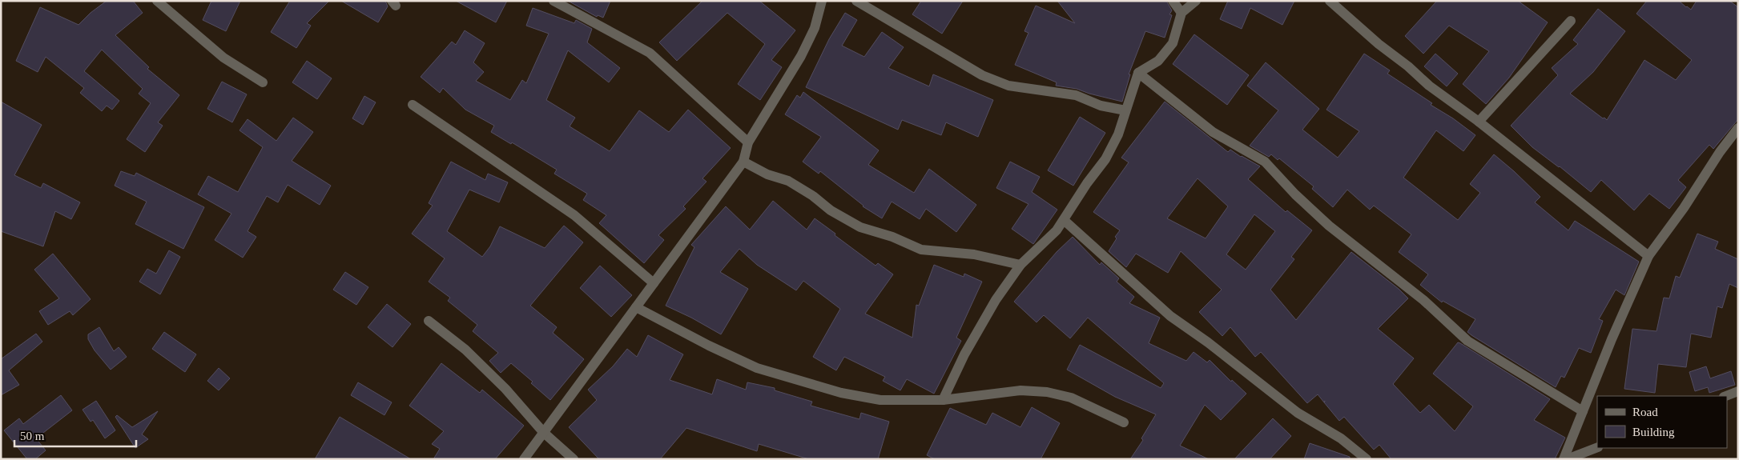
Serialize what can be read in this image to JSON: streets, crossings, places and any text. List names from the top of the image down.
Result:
{
  "legend": ["Road", "Building"],
  "scale_bar": "50 m"
}
